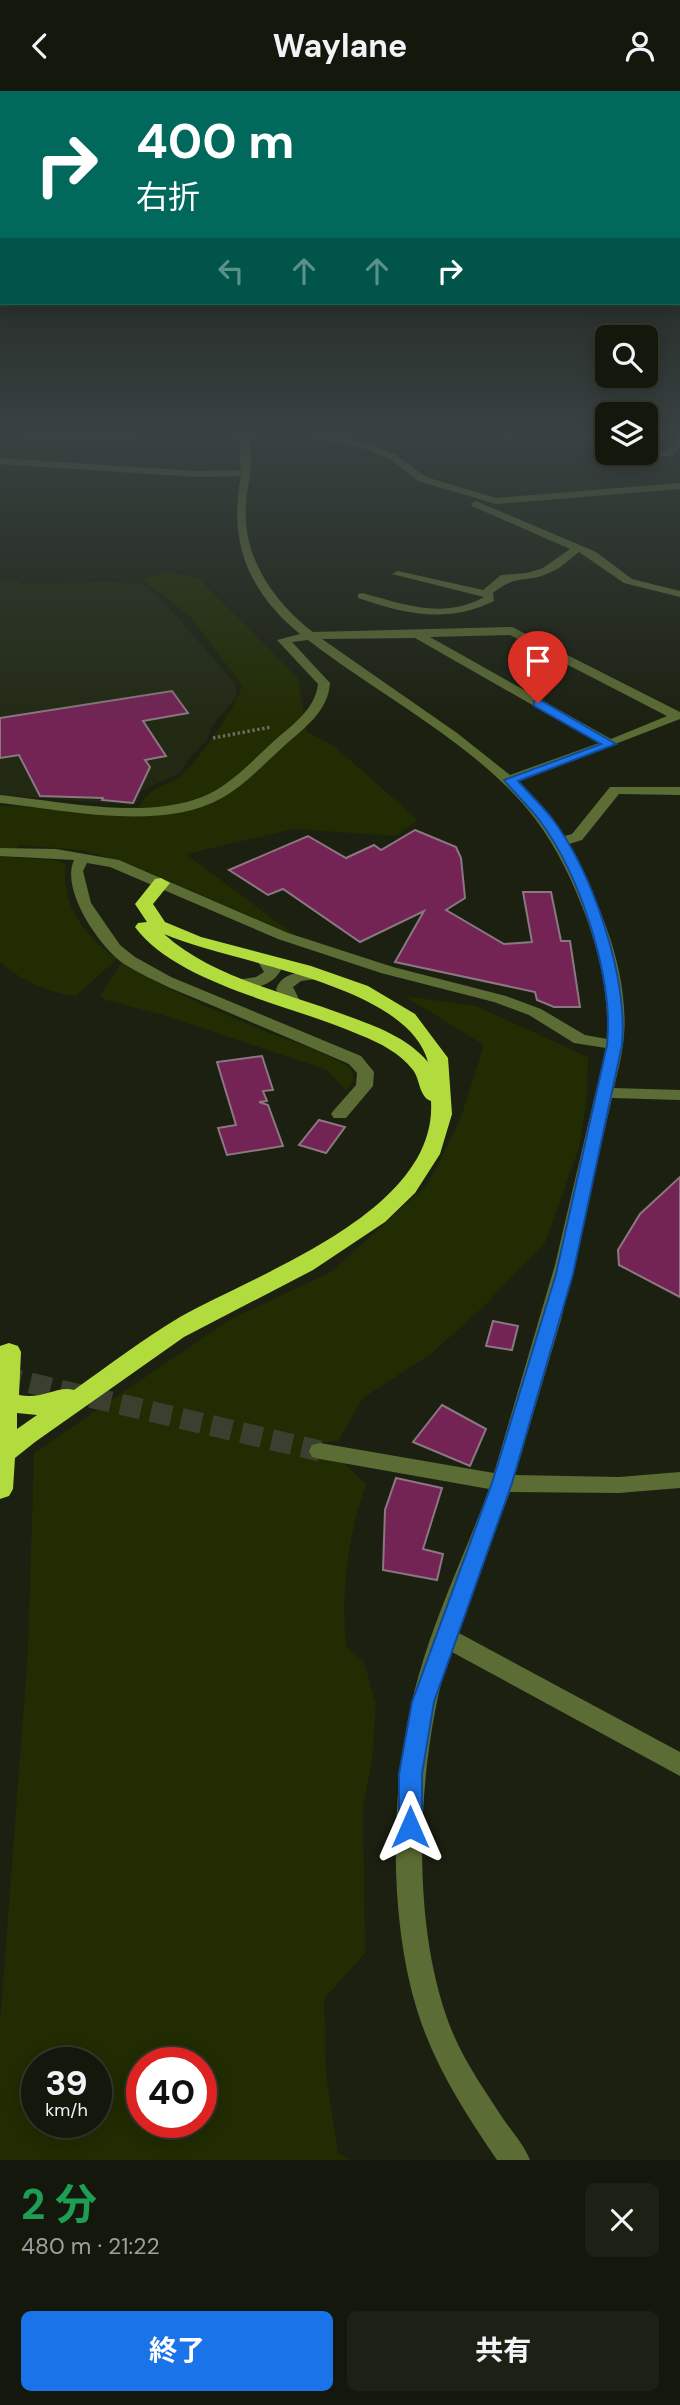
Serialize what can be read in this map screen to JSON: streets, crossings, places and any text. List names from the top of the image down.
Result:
{
  "page": {
    "header": "Waylane",
    "turn": ["400 m", "右折"],
    "speed": "39 km/h",
    "limit": "40",
    "heading": ["2 分", "480 m · 21:22"],
    "buttons": ["終了", "共有"]
  }
}
